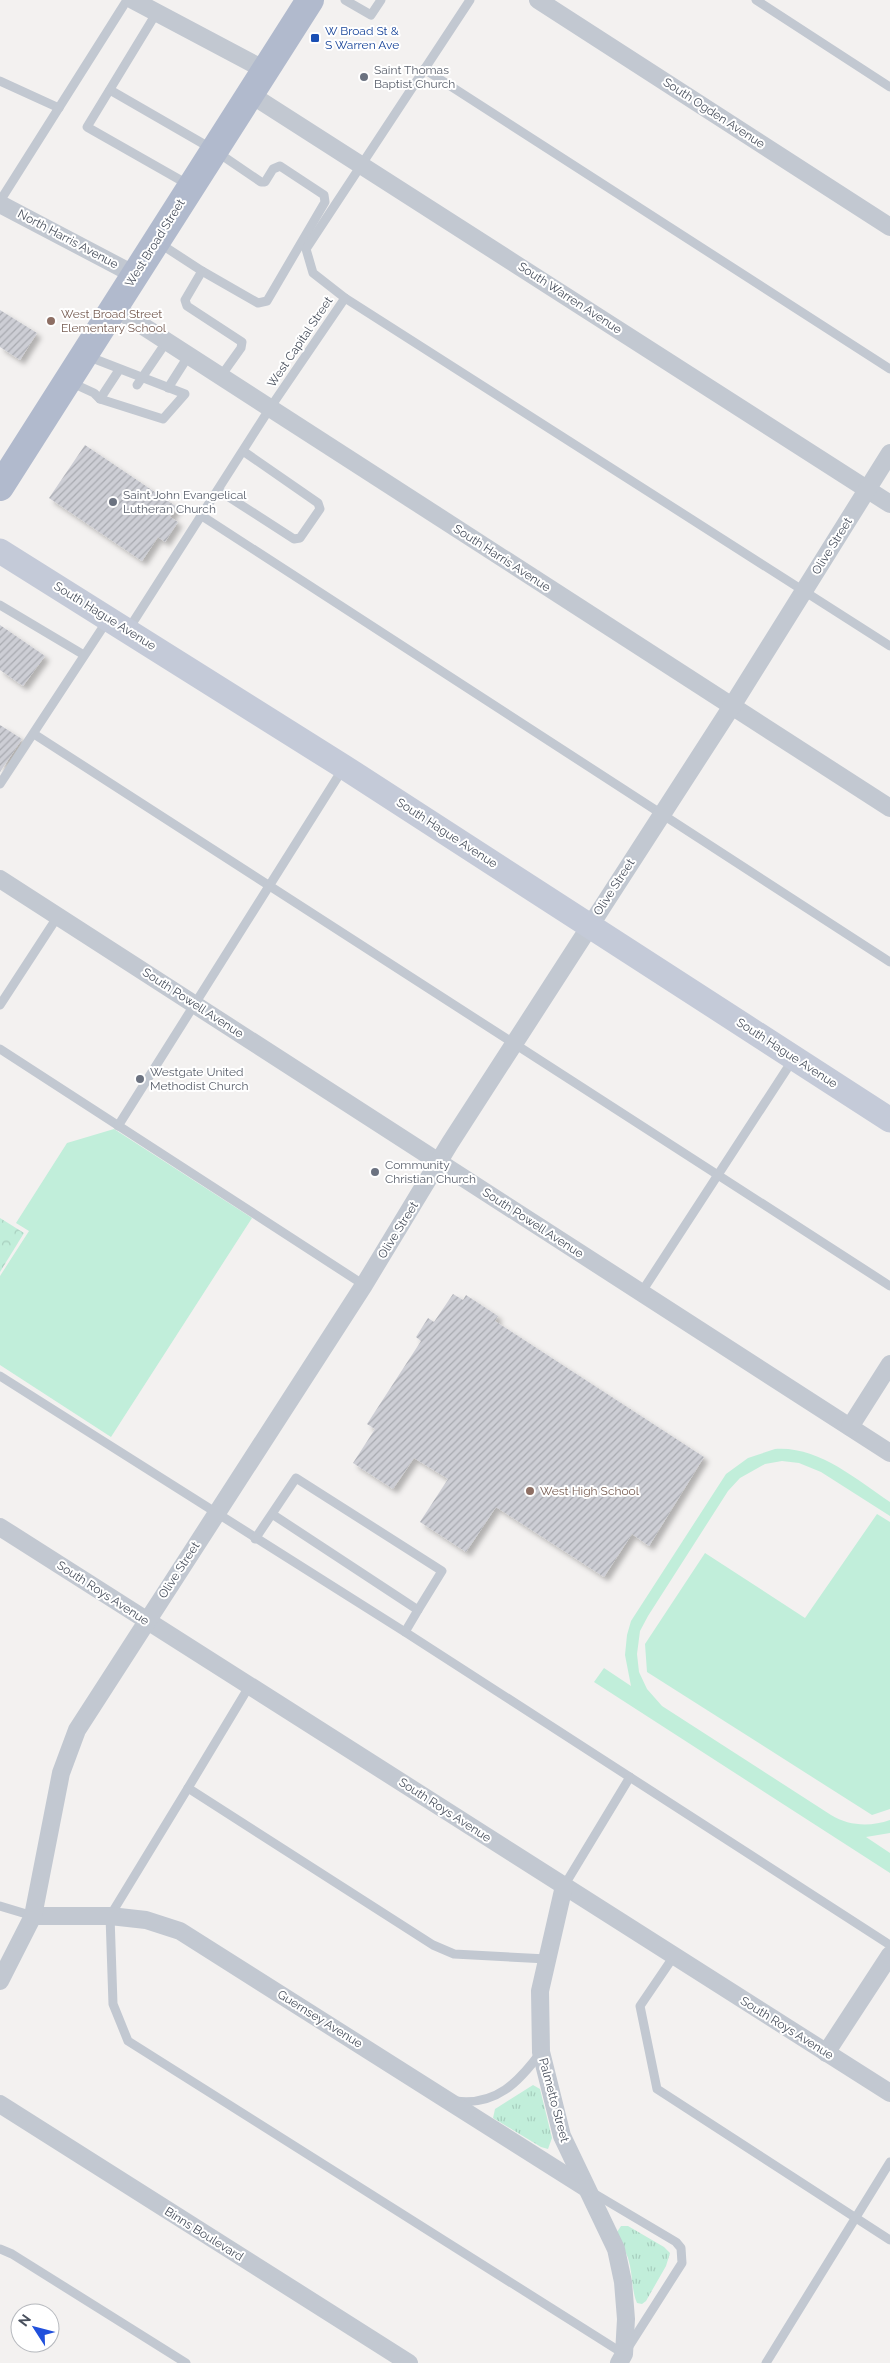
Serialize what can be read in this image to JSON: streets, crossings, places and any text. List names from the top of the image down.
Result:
{
  "streets": {
    "main road": ["West Broad Street", "South Hague Avenue"],
    "street": [
      "South Ogden Avenue",
      "North Harris Avenue",
      "South Warren Avenue",
      "Olive Street",
      "South Harris Avenue",
      "South Powell Avenue",
      "South Roys Avenue",
      "Guernsey Avenue",
      "Palmetto Street",
      "Binns Boulevard"
    ],
    "lane": ["West Capital Street"]
  },
  "crossings": [
    ["North Harris Avenue", "West Broad Street"],
    ["West Broad Street", "South Warren Avenue"],
    ["West Broad Street", "South Harris Avenue"],
    ["South Warren Avenue", "West Capital Street"],
    ["South Warren Avenue", "Olive Street"],
    ["West Capital Street", "South Harris Avenue"],
    ["West Capital Street", "South Hague Avenue"],
    ["Olive Street", "South Harris Avenue"],
    ["Olive Street", "South Hague Avenue"],
    ["Olive Street", "South Powell Avenue"],
    ["Olive Street", "South Roys Avenue"],
    ["Olive Street", "Guernsey Avenue"],
    ["South Roys Avenue", "Palmetto Street"],
    ["Guernsey Avenue", "Palmetto Street"]
  ],
  "places": {
    "transit": ["W Broad St & S Warren Ave"],
    "other": [
      "Saint Thomas Baptist Church",
      "West Broad Street Elementary School",
      "Saint John Evangelical Lutheran Church",
      "Westgate United Methodist Church",
      "Community Christian Church",
      "West High School"
    ]
  },
  "north": "top left"
}
